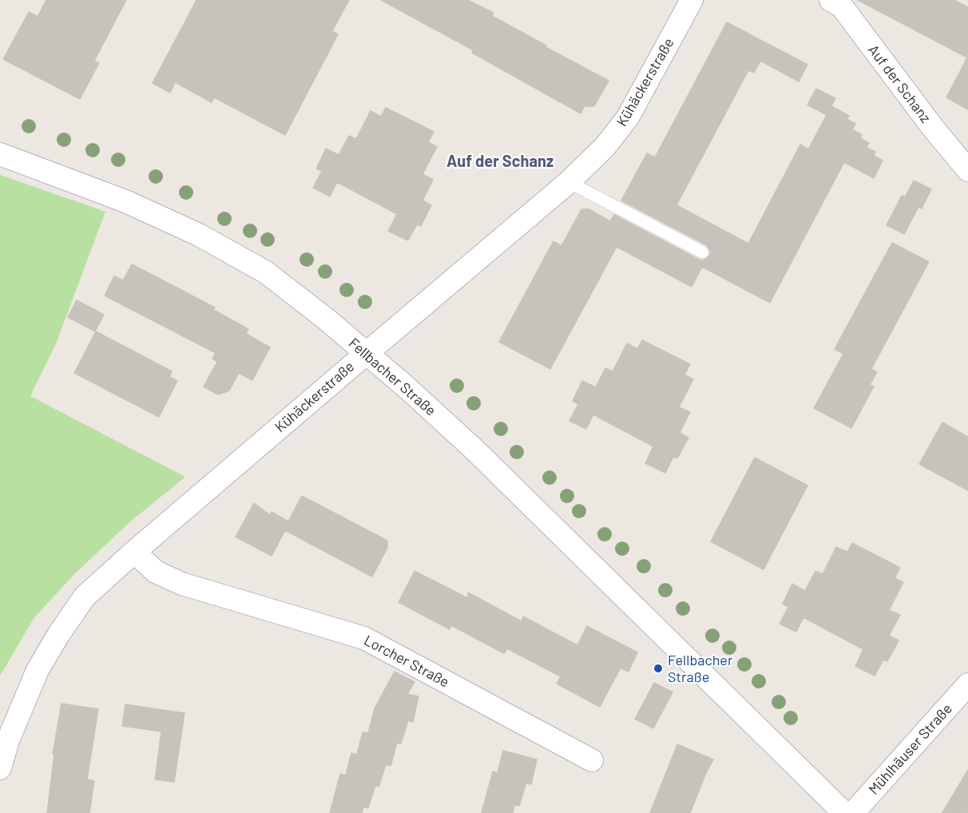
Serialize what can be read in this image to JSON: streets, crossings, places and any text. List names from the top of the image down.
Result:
{
  "streets": {
    "street": [
      "Kühäckerstraße",
      "Auf der Schanz",
      "Fellbacher Straße",
      "Lorcher Straße",
      "Mühlhäuser Straße"
    ]
  },
  "crossings": [
    ["Kühäckerstraße", "Fellbacher Straße"],
    ["Kühäckerstraße", "Lorcher Straße"]
  ],
  "districts": ["Auf der Schanz"],
  "places": ["Fellbacher Straße"]
}
